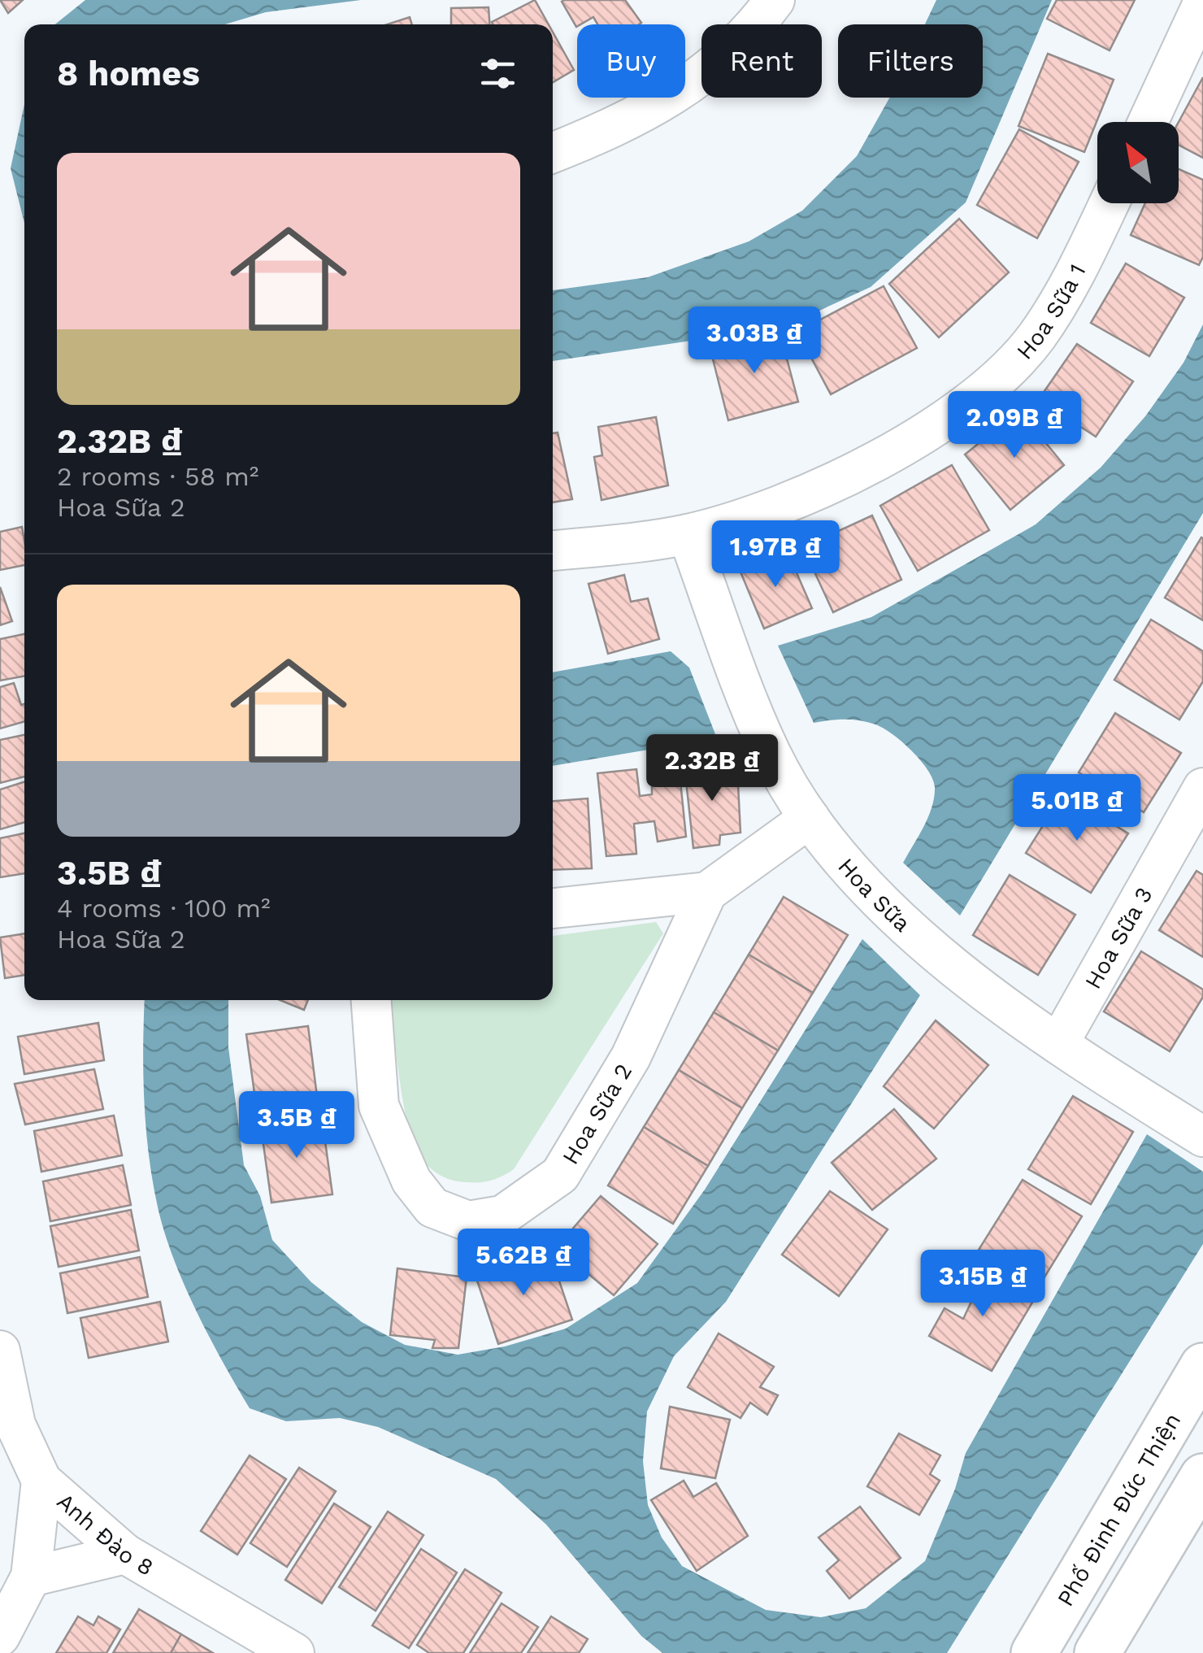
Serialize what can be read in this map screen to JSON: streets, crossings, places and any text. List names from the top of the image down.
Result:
{
  "streets": {
    "street": [
      "Hoa Sữa 1",
      "Hoa Sữa",
      "Hoa Sữa 3",
      "Hoa Sữa 2",
      "Phố Đinh Đức Thiện",
      "Anh Đào 8"
    ]
  },
  "crossings": [
    ["Hoa Sữa 1", "Hoa Sữa"],
    ["Hoa Sữa", "Hoa Sữa 3"],
    ["Hoa Sữa", "Hoa Sữa 2"]
  ],
  "north": "top left",
  "page": {
    "chip": ["Buy", "Rent", "Filters"],
    "heading": "8 homes",
    "list": [
      {
        "name": "2.32B ₫",
        "note": "2 rooms · 58 m² · Hoa Sữa 2"
      },
      {
        "name": "3.5B ₫",
        "note": "4 rooms · 100 m² · Hoa Sữa 2"
      }
    ],
    "price": [
      "3.03B ₫",
      "2.09B ₫",
      "1.97B ₫",
      "2.32B ₫",
      "5.01B ₫",
      "3.5B ₫",
      "5.62B ₫",
      "3.15B ₫"
    ]
  }
}
